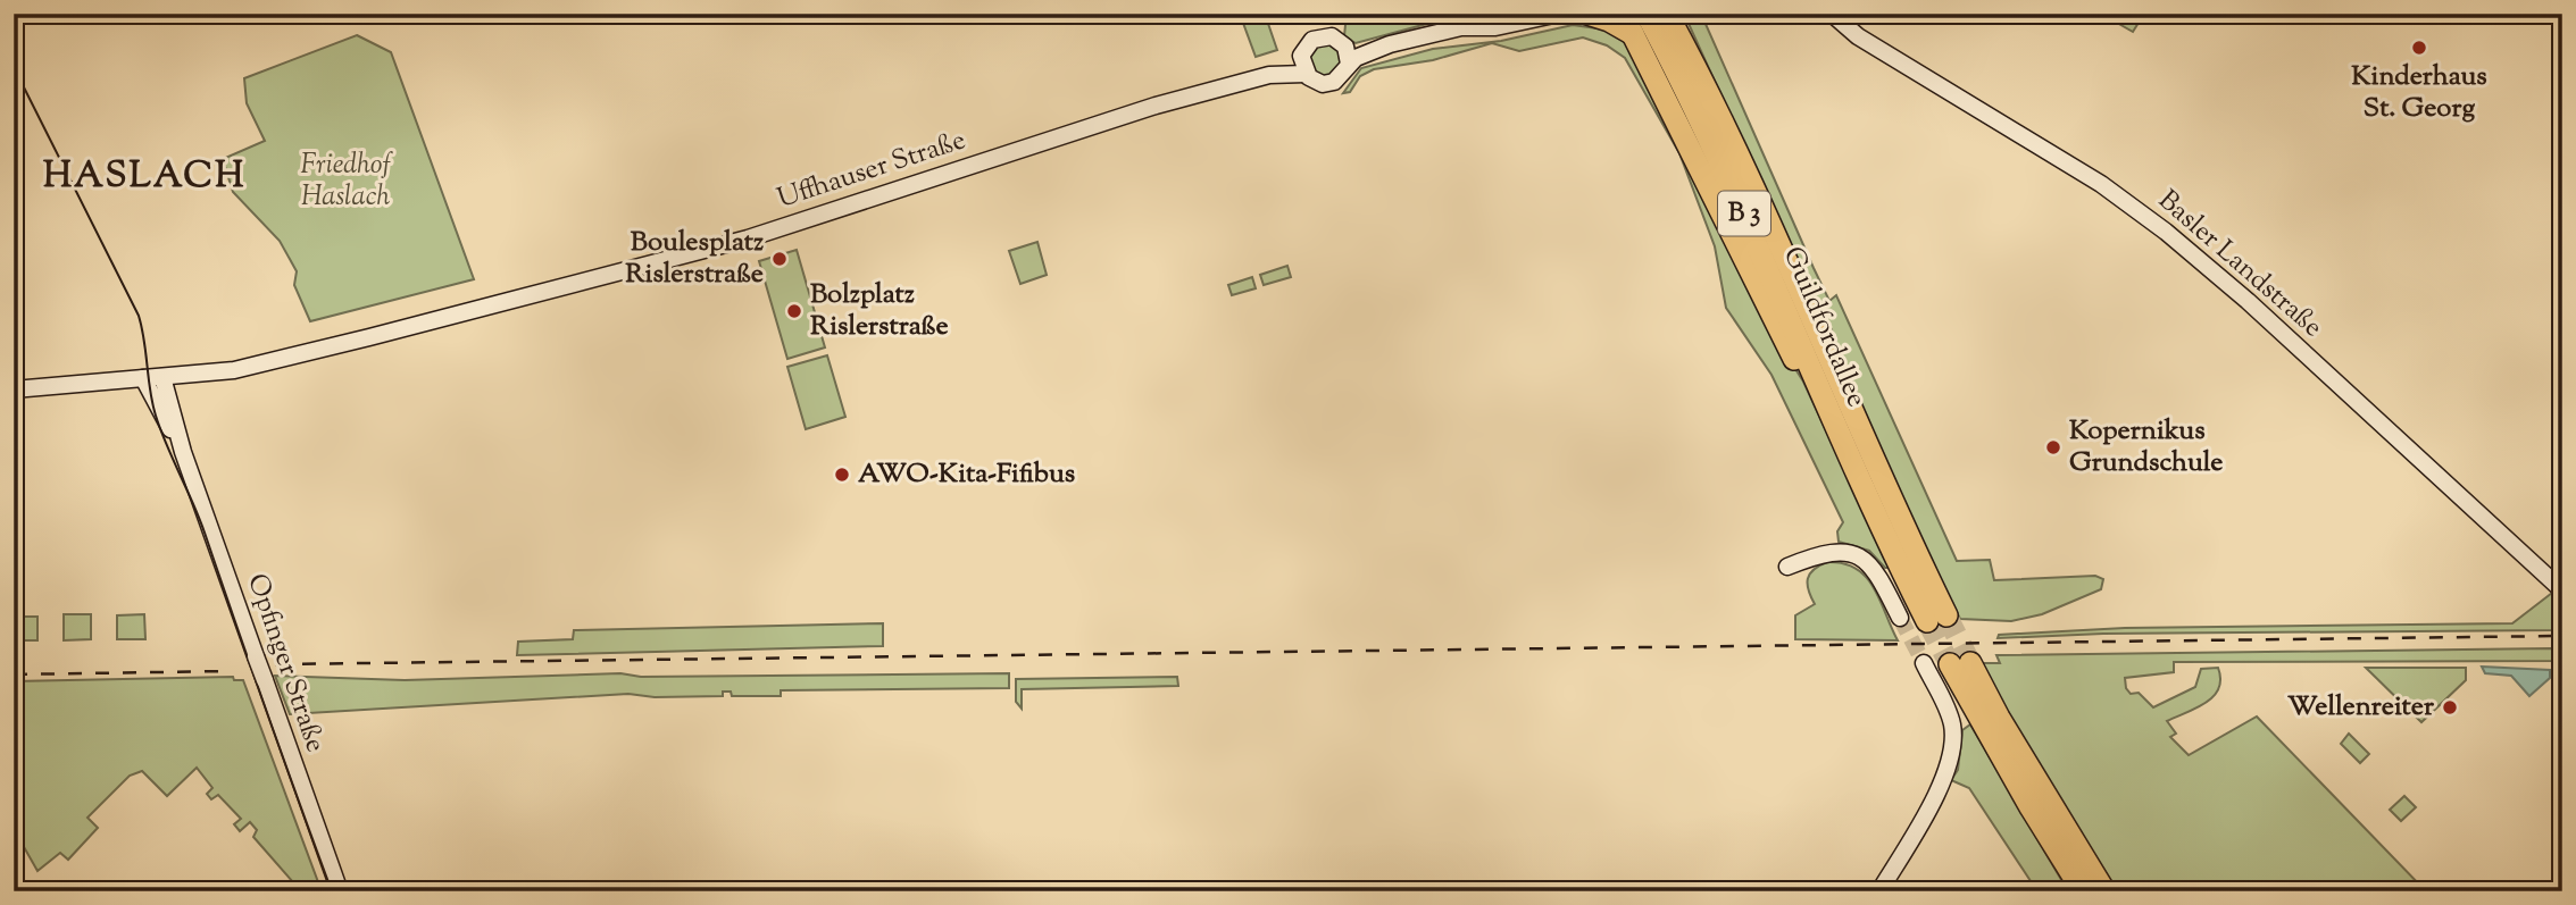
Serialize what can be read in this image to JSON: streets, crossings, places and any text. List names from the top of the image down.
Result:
{
  "streets": {
    "highway": ["B 3", "Guildfordallee"],
    "street": ["Uffhauser Straße", "Basler Landstraße", "Opfinger Straße"]
  },
  "crossings": [
    ["Uffhauser Straße", "Opfinger Straße"]
  ],
  "districts": ["HASLACH"],
  "parks": ["Friedhof Haslach"],
  "places": [
    "Kinderhaus St. Georg",
    "Boulesplatz Rislerstraße",
    "Bolzplatz Rislerstraße",
    "Kopernikus Grundschule",
    "AWO-Kita-Fifibus",
    "Wellenreiter"
  ]
}
